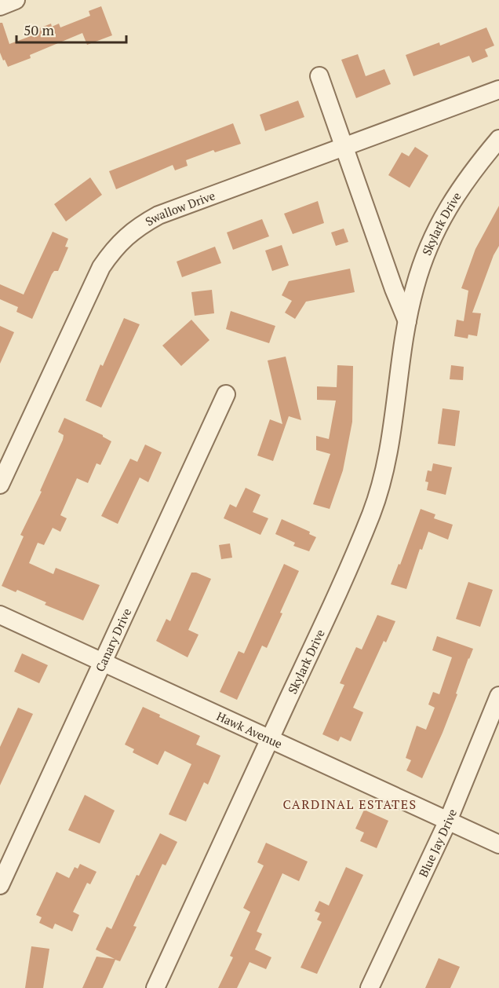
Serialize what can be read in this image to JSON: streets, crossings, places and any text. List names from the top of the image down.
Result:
{
  "streets": {
    "street": [
      "Swallow Drive",
      "Skylark Drive",
      "Canary Drive",
      "Hawk Avenue",
      "Blue Jay Drive"
    ]
  },
  "crossings": [
    ["Skylark Drive", "Hawk Avenue"],
    ["Canary Drive", "Hawk Avenue"],
    ["Hawk Avenue", "Blue Jay Drive"]
  ],
  "districts": ["CARDINAL ESTATES"],
  "scale_bar": "50 m"
}
